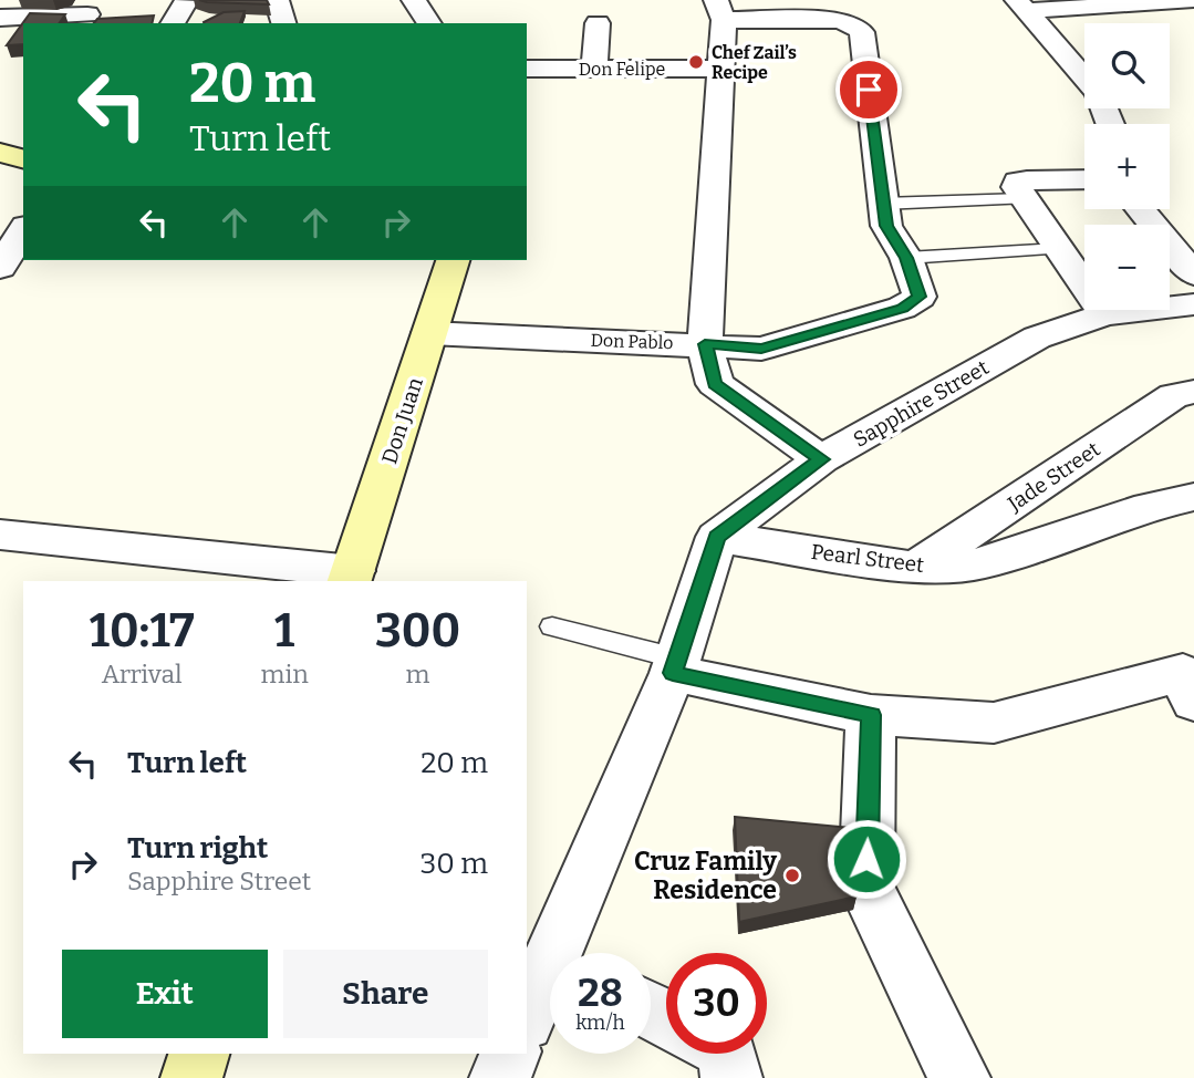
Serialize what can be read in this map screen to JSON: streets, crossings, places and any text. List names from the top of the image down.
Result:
{
  "streets": {
    "street": [
      "Don Felipe",
      "Don Pablo",
      "Sapphire Street",
      "Don Juan",
      "Jade Street",
      "Pearl Street"
    ]
  },
  "crossings": [
    ["Don Pablo", "Don Juan"],
    ["Sapphire Street", "Pearl Street"],
    ["Jade Street", "Pearl Street"]
  ],
  "places": ["Chef Zail’s Recipe", "Cruz Family Residence"],
  "page": {
    "map_buttons": ["+", "−"],
    "turn": ["20 m", "Turn left"],
    "eta": [
      "10:17",
      "Arrival",
      "1",
      "min",
      "300",
      "m"
    ],
    "list": [
      {
        "name": "Turn left",
        "value": "20 m"
      },
      {
        "name": "Turn right",
        "note": "Sapphire Street",
        "value": "30 m"
      }
    ],
    "buttons": ["Exit", "Share"],
    "speed": "28 km/h",
    "limit": "30"
  }
}
